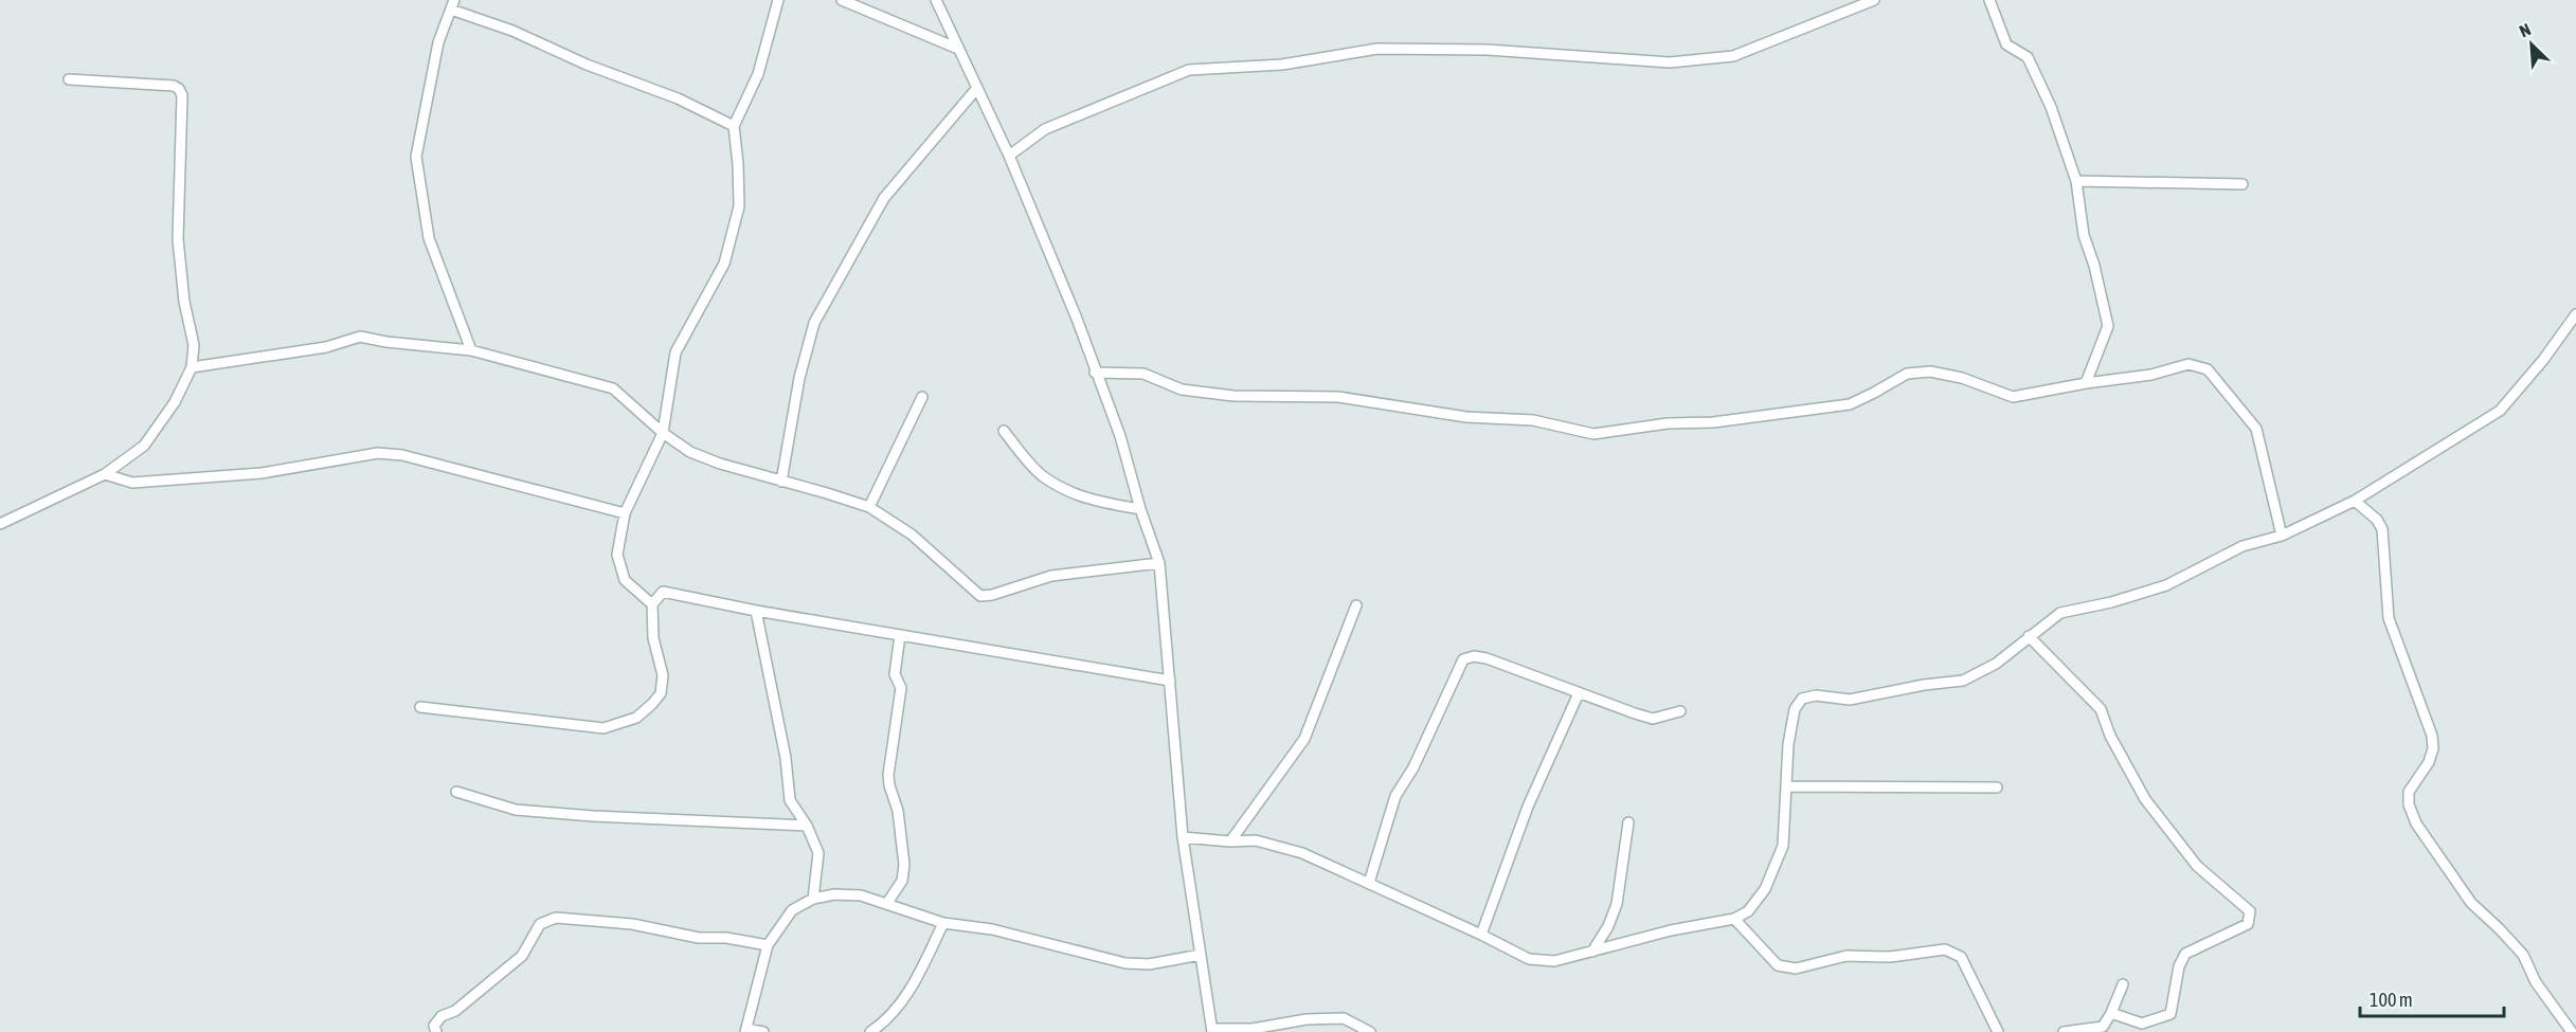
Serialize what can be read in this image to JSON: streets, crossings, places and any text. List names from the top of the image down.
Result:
{
  "scale_bar": "100 m",
  "north": "top left"
}
